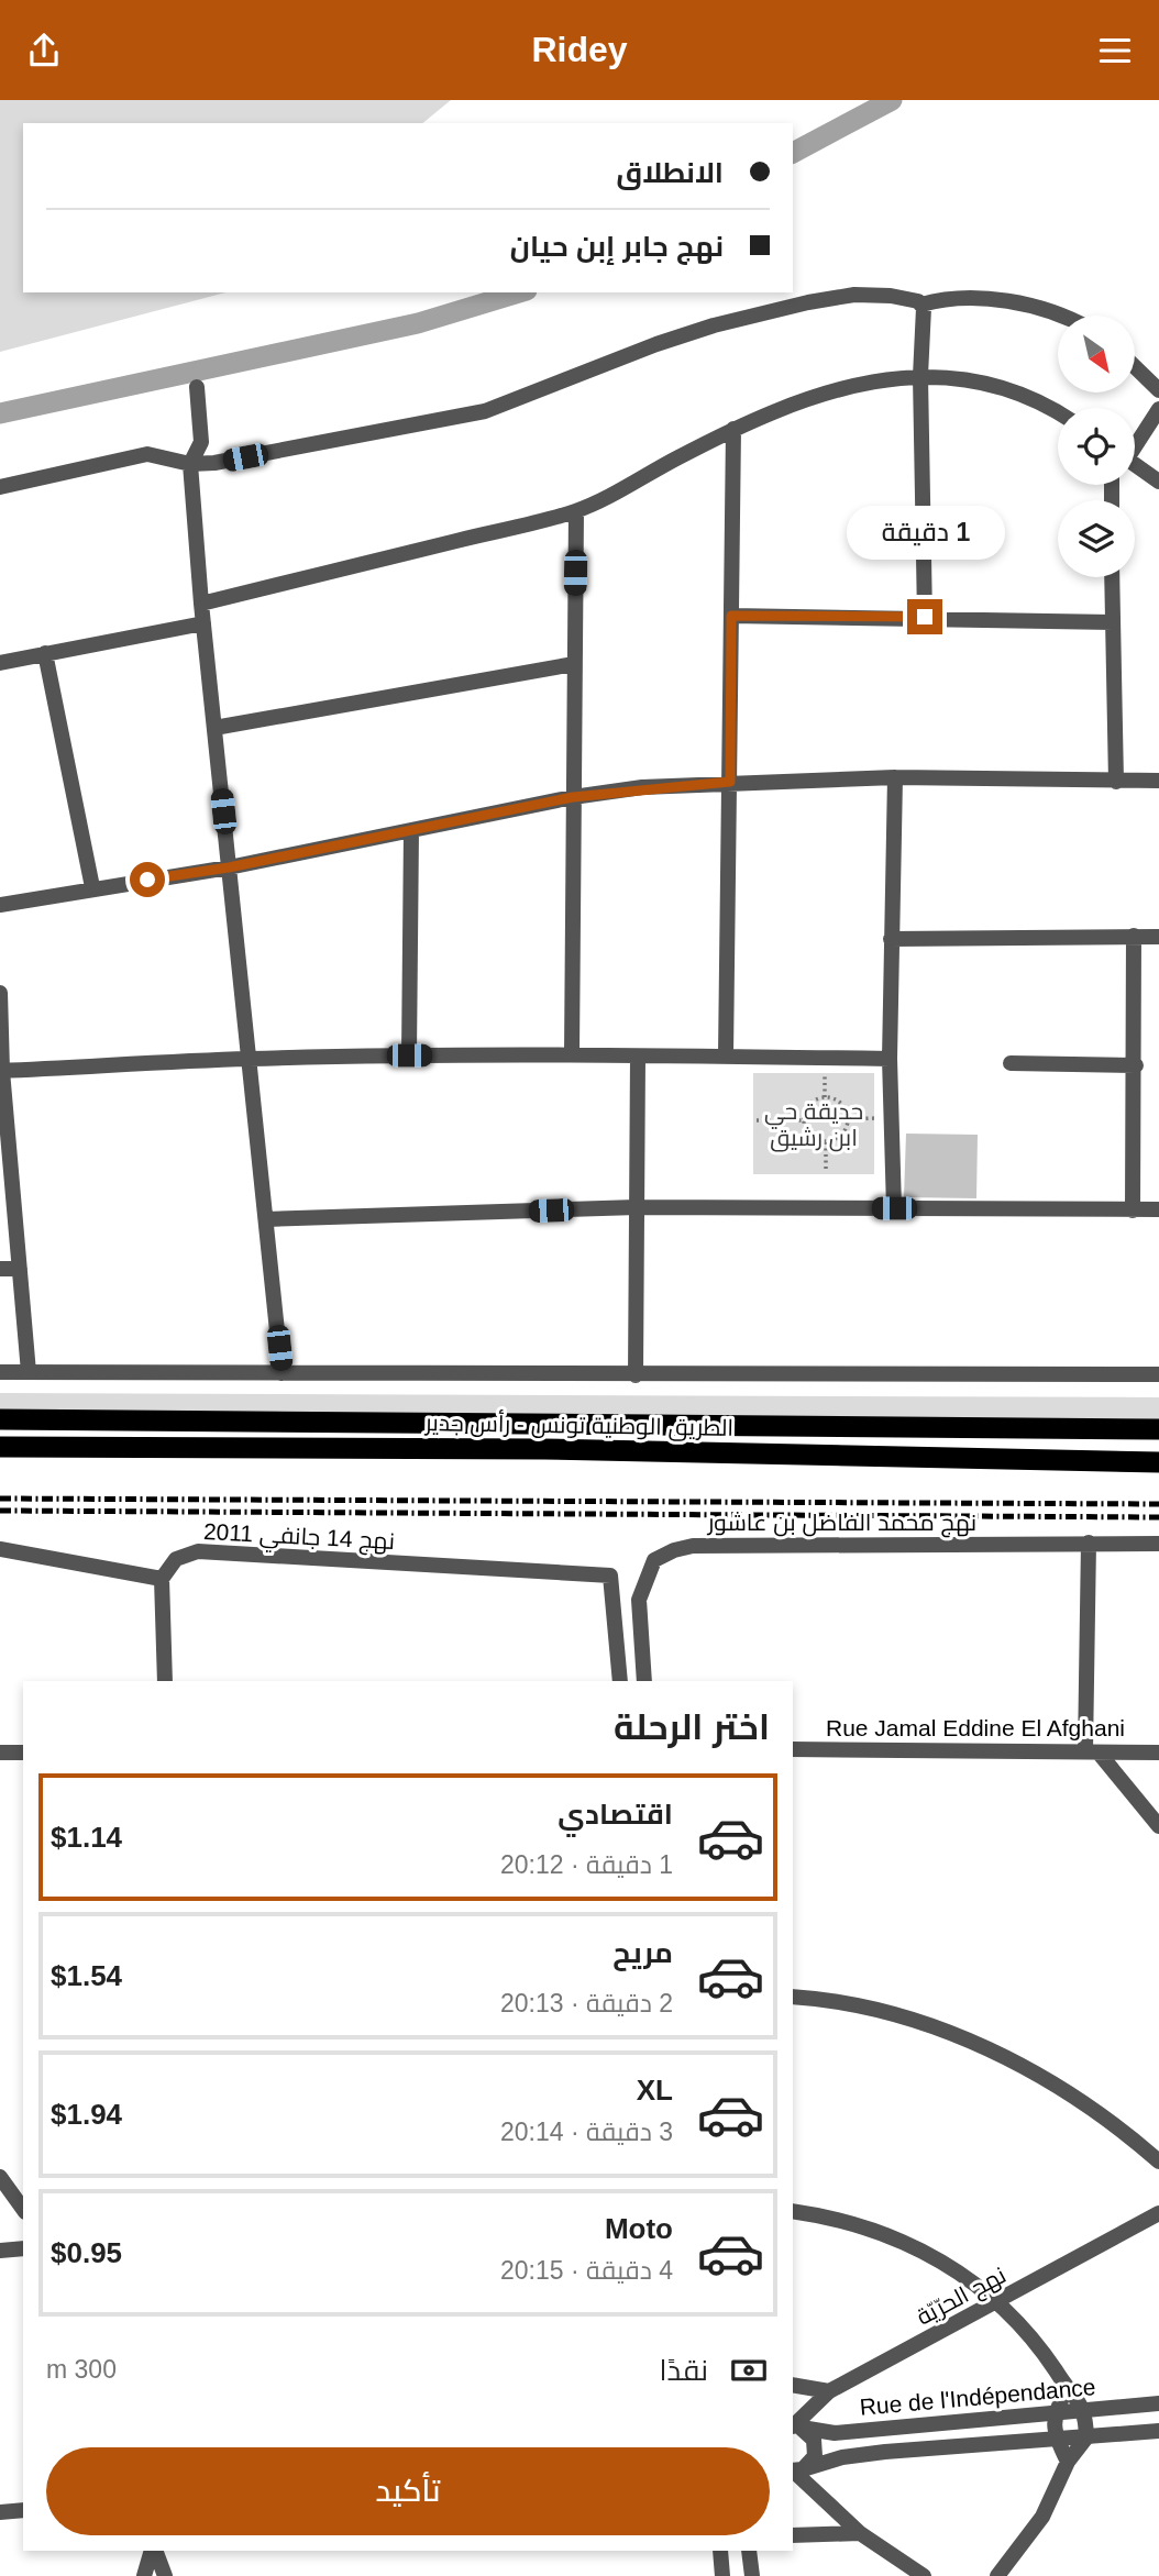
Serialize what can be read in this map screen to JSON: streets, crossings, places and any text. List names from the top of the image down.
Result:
{
  "streets": {
    "highway": ["الطريق الوطنية تونس - رأس جدير"],
    "street": [
      "نهج محمد الفاضل بن عاشور",
      "نهج 14 جانفي 2011",
      "Rue Jamal Eddine El Afghani",
      "نهج الحرّيّة",
      "Rue de l'Indépendance"
    ]
  },
  "crossings": [
    ["نهج الحرّيّة", "Rue de l'Indépendance"]
  ],
  "parks": ["حديقة حي ابن رشيق"],
  "north": "bottom right",
  "page": {
    "header": "Ridey",
    "banner": ["الانطلاق", "نهج جابر إبن حيان"],
    "bubble": "1 دقيقة",
    "heading": "اختر الرحلة",
    "list": [
      {
        "name": "اقتصادي",
        "note": "1 دقيقة · 20:12",
        "value": "$1.14"
      },
      {
        "name": "مريح",
        "note": "2 دقيقة · 20:13",
        "value": "$1.54"
      },
      {
        "name": "XL",
        "note": "3 دقيقة · 20:14",
        "value": "$1.94"
      },
      {
        "name": "Moto",
        "note": "4 دقيقة · 20:15",
        "value": "$0.95"
      }
    ],
    "pay": ["نقدًا", "300 m"],
    "buttons": "تأكيد"
  }
}
